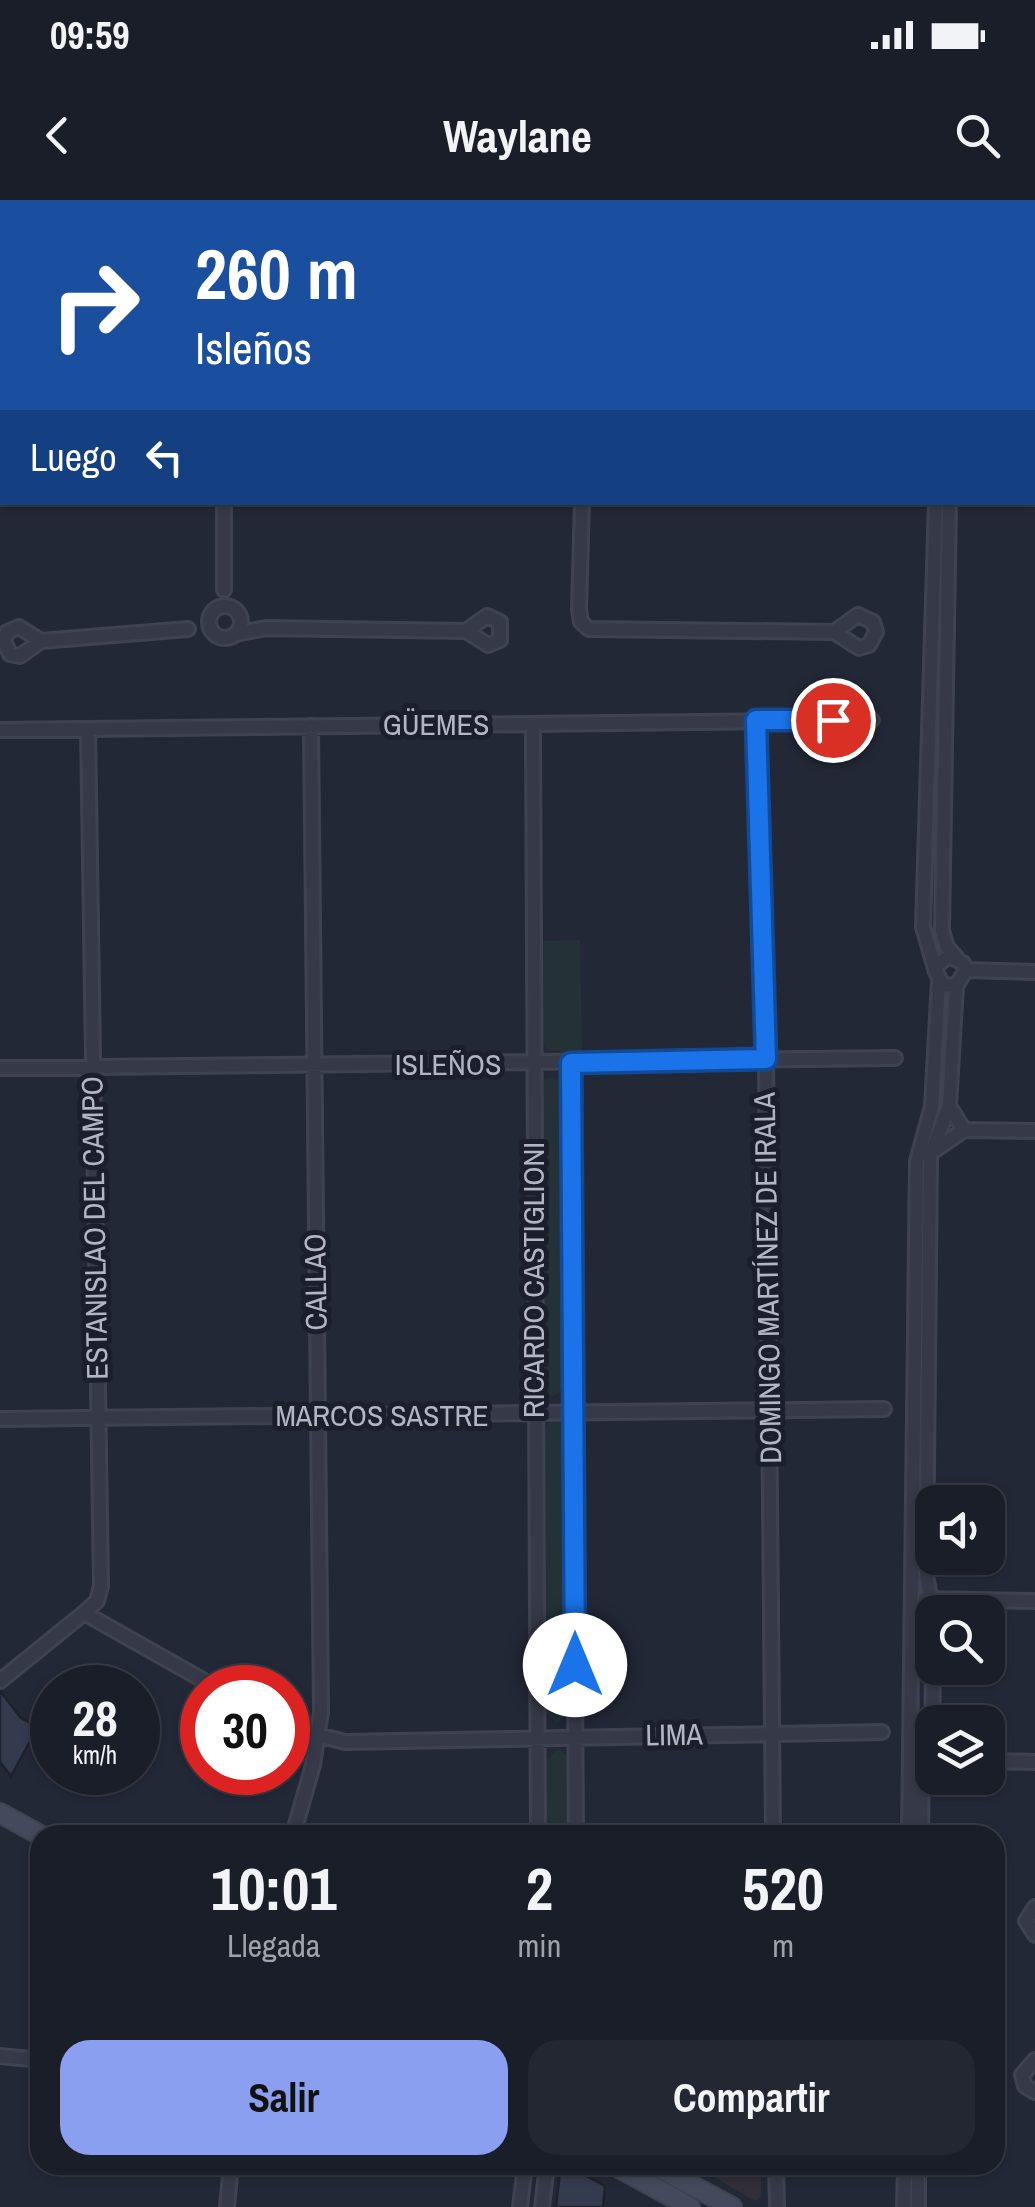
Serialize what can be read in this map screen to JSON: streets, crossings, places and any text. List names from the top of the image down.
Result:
{
  "streets": {
    "street": [
      "GÜEMES",
      "ISLEÑOS",
      "ESTANISLAO DEL CAMPO",
      "DOMINGO MARTÍNEZ DE IRALA",
      "RICARDO CASTIGLIONI",
      "CALLAO",
      "MARCOS SASTRE",
      "LIMA"
    ]
  },
  "crossings": [
    ["GÜEMES", "ESTANISLAO DEL CAMPO"],
    ["GÜEMES", "DOMINGO MARTÍNEZ DE IRALA"],
    ["GÜEMES", "RICARDO CASTIGLIONI"],
    ["GÜEMES", "CALLAO"],
    ["ISLEÑOS", "ESTANISLAO DEL CAMPO"],
    ["ISLEÑOS", "DOMINGO MARTÍNEZ DE IRALA"],
    ["ISLEÑOS", "RICARDO CASTIGLIONI"],
    ["ISLEÑOS", "CALLAO"],
    ["ESTANISLAO DEL CAMPO", "MARCOS SASTRE"],
    ["DOMINGO MARTÍNEZ DE IRALA", "MARCOS SASTRE"],
    ["DOMINGO MARTÍNEZ DE IRALA", "LIMA"],
    ["RICARDO CASTIGLIONI", "MARCOS SASTRE"],
    ["RICARDO CASTIGLIONI", "LIMA"],
    ["CALLAO", "MARCOS SASTRE"],
    ["CALLAO", "LIMA"]
  ],
  "page": {
    "status": "09:59",
    "header": "Waylane",
    "turn": ["260 m", "Isleños"],
    "then": "Luego",
    "speed": "28 km/h",
    "limit": "30",
    "eta": [
      "10:01",
      "Llegada",
      "2",
      "min",
      "520",
      "m"
    ],
    "buttons": ["Salir", "Compartir"]
  }
}
